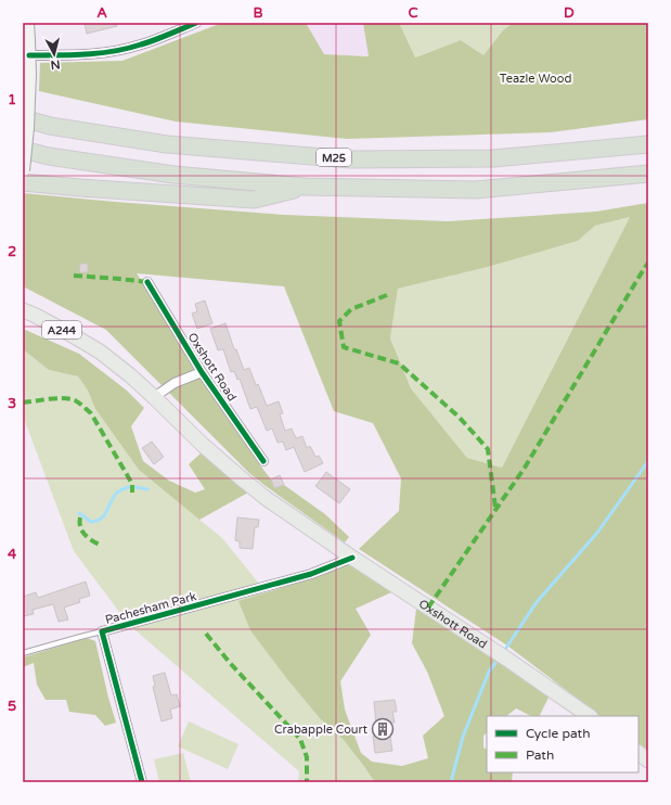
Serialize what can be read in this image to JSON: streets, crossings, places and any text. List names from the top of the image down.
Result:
{
  "streets": {
    "highway": ["M25"],
    "main road": ["A244", "Oxshott Road"],
    "street": ["Pachesham Park"]
  },
  "crossings": [
    ["Oxshott Road", "Pachesham Park"]
  ],
  "parks": ["Teazle Wood"],
  "places": {
    "building": ["Crabapple Court"]
  },
  "legend": ["Cycle path", "Path"],
  "north": "bottom",
  "grid": {
    "columns": [
      "A",
      "B",
      "C",
      "D"
    ],
    "rows": [
      "1",
      "2",
      "3",
      "4",
      "5"
    ]
  }
}
